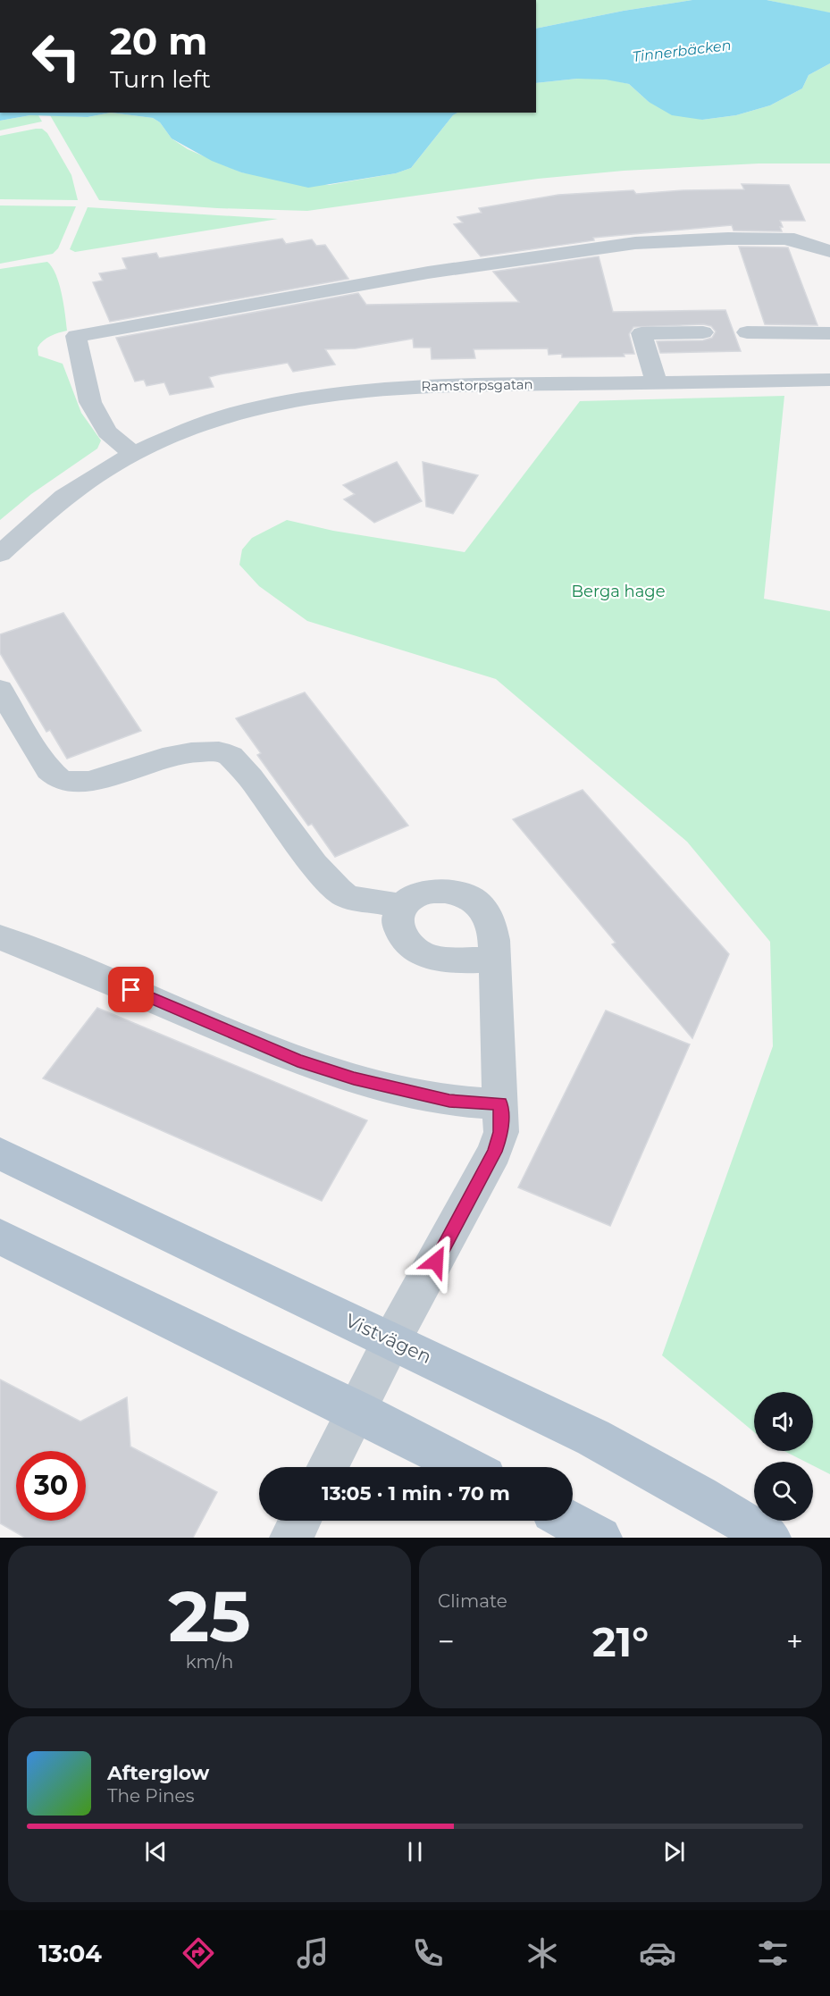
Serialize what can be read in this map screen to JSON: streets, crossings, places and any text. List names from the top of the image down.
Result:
{
  "streets": {
    "main road": ["Vistvägen"],
    "street": ["Ramstorpsgatan"]
  },
  "water": ["Tinnerbäcken"],
  "parks": ["Berga hage"],
  "page": {
    "turn": ["20 m", "Turn left"],
    "limit": "30",
    "trip": "13:05 · 1 min · 70 m",
    "tile": [
      ["25", "km/h"],
      "Climate"
    ],
    "heat": ["−", "21°", "+"],
    "song": ["Afterglow", "The Pines"],
    "tabs": "13:04"
  }
}
